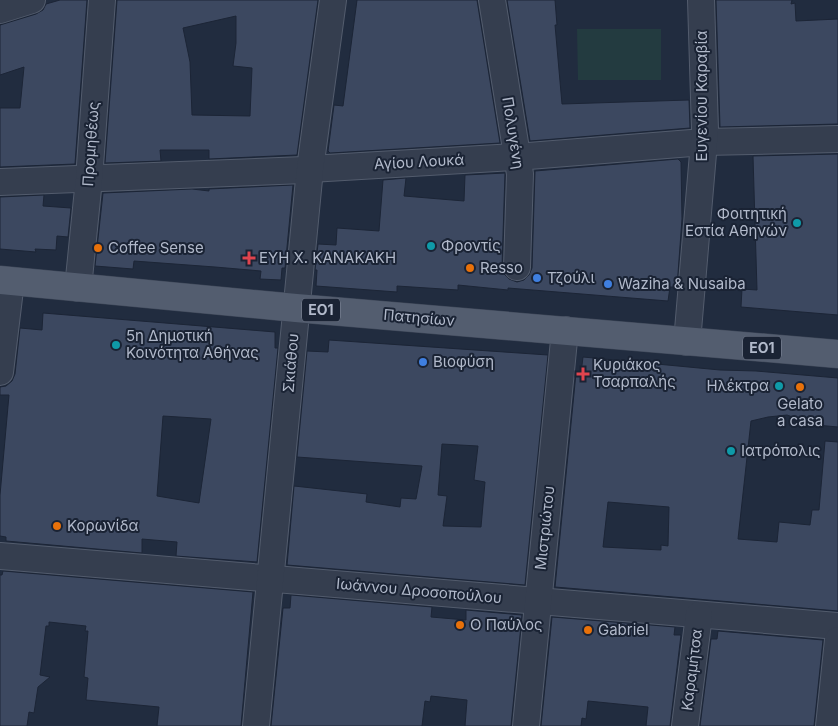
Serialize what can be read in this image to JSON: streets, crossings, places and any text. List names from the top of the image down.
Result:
{
  "streets": {
    "main road": ["ΕΟ1", "Πατησίων"],
    "street": [
      "Ευγενίου Καραβία",
      "Πολυγένη",
      "Προμηθέως",
      "Αγίου Λουκά",
      "Σκιάθου",
      "Μιστριώτου",
      "Ιωάννου Δροσοπούλου",
      "Καραμήτσα"
    ]
  },
  "crossings": [
    ["Ευγενίου Καραβία", "Αγίου Λουκά"],
    ["Ευγενίου Καραβία", "Πατησίων"],
    ["Πολυγένη", "Αγίου Λουκά"],
    ["Προμηθέως", "Αγίου Λουκά"],
    ["Προμηθέως", "Πατησίων"],
    ["Αγίου Λουκά", "Σκιάθου"],
    ["Πατησίων", "Σκιάθου"],
    ["Πατησίων", "Μιστριώτου"],
    ["Σκιάθου", "Ιωάννου Δροσοπούλου"],
    ["Μιστριώτου", "Ιωάννου Δροσοπούλου"],
    ["Ιωάννου Δροσοπούλου", "Καραμήτσα"]
  ],
  "places": {
    "other": [
      "Φοιτητική Εστία Αθηνών",
      "Φροντίς",
      "Coffee Sense",
      "Resso",
      "Τζούλι",
      "Waziha & Nusaiba",
      "5η Δημοτική Κοινότητα Αθήνας",
      "Βιοφύση",
      "Ηλέκτρα",
      "Gelato a casa",
      "Ιατρόπολις",
      "Κορωνίδα",
      "Ο Παύλος",
      "Gabriel"
    ],
    "health": ["ΕΥΗ Χ. ΚΑΝΑΚΑΚΗ", "Κυριάκος Τσαρπαλής"]
  }
}
